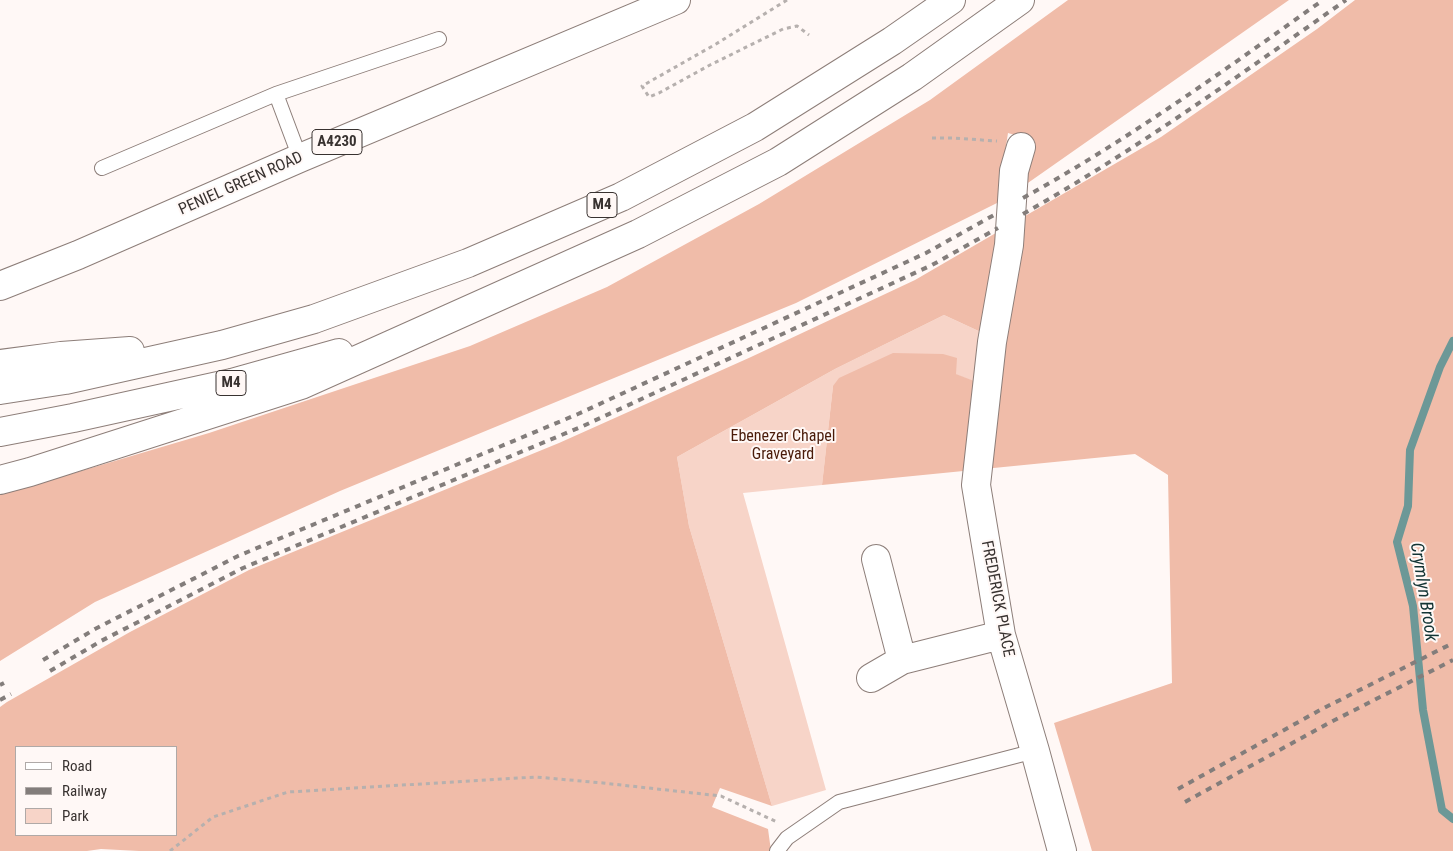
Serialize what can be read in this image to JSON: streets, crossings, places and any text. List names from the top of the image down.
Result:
{
  "streets": {
    "main road": [
      "A4230",
      "PENIEL GREEN ROAD",
      "M4",
      "FREDERICK PLACE"
    ]
  },
  "water": ["Crymlyn Brook"],
  "parks": ["Ebenezer Chapel Graveyard"],
  "legend": ["Road", "Railway", "Park"]
}
